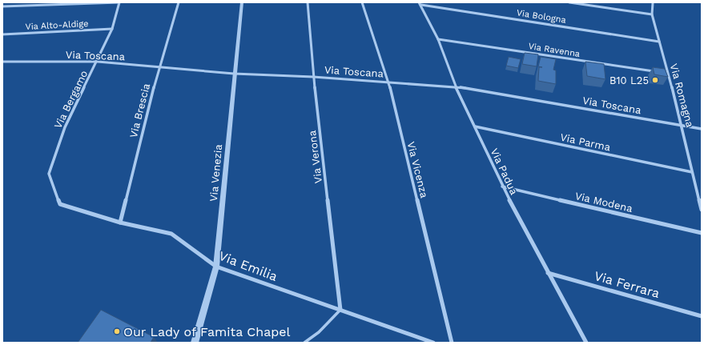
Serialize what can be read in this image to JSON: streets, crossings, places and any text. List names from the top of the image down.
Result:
{
  "streets": {
    "street": [
      "Via Bologna",
      "Via Alto-Aldige",
      "Via Ravenna",
      "Via Toscana",
      "Via Romagna",
      "Via Bergamo",
      "Via Brescia",
      "Via Parma",
      "Via Verona",
      "Via Vicenza",
      "Via Padua",
      "Via Venezia",
      "Via Modena",
      "Via Emilia",
      "Via Ferrara"
    ]
  },
  "crossings": [
    ["Via Bologna", "Via Romagna"],
    ["Via Bologna", "Via Padua"],
    ["Via Alto-Aldige", "Via Bergamo"],
    ["Via Ravenna", "Via Padua"],
    ["Via Toscana", "Via Romagna"],
    ["Via Toscana", "Via Bergamo"],
    ["Via Toscana", "Via Brescia"],
    ["Via Toscana", "Via Verona"],
    ["Via Toscana", "Via Vicenza"],
    ["Via Toscana", "Via Padua"],
    ["Via Toscana", "Via Venezia"],
    ["Via Romagna", "Via Parma"],
    ["Via Bergamo", "Via Emilia"],
    ["Via Brescia", "Via Emilia"],
    ["Via Parma", "Via Padua"],
    ["Via Verona", "Via Emilia"],
    ["Via Padua", "Via Modena"],
    ["Via Padua", "Via Ferrara"],
    ["Via Venezia", "Via Emilia"]
  ],
  "places": ["B10 L25", "Our Lady of Famita Chapel"]
}
